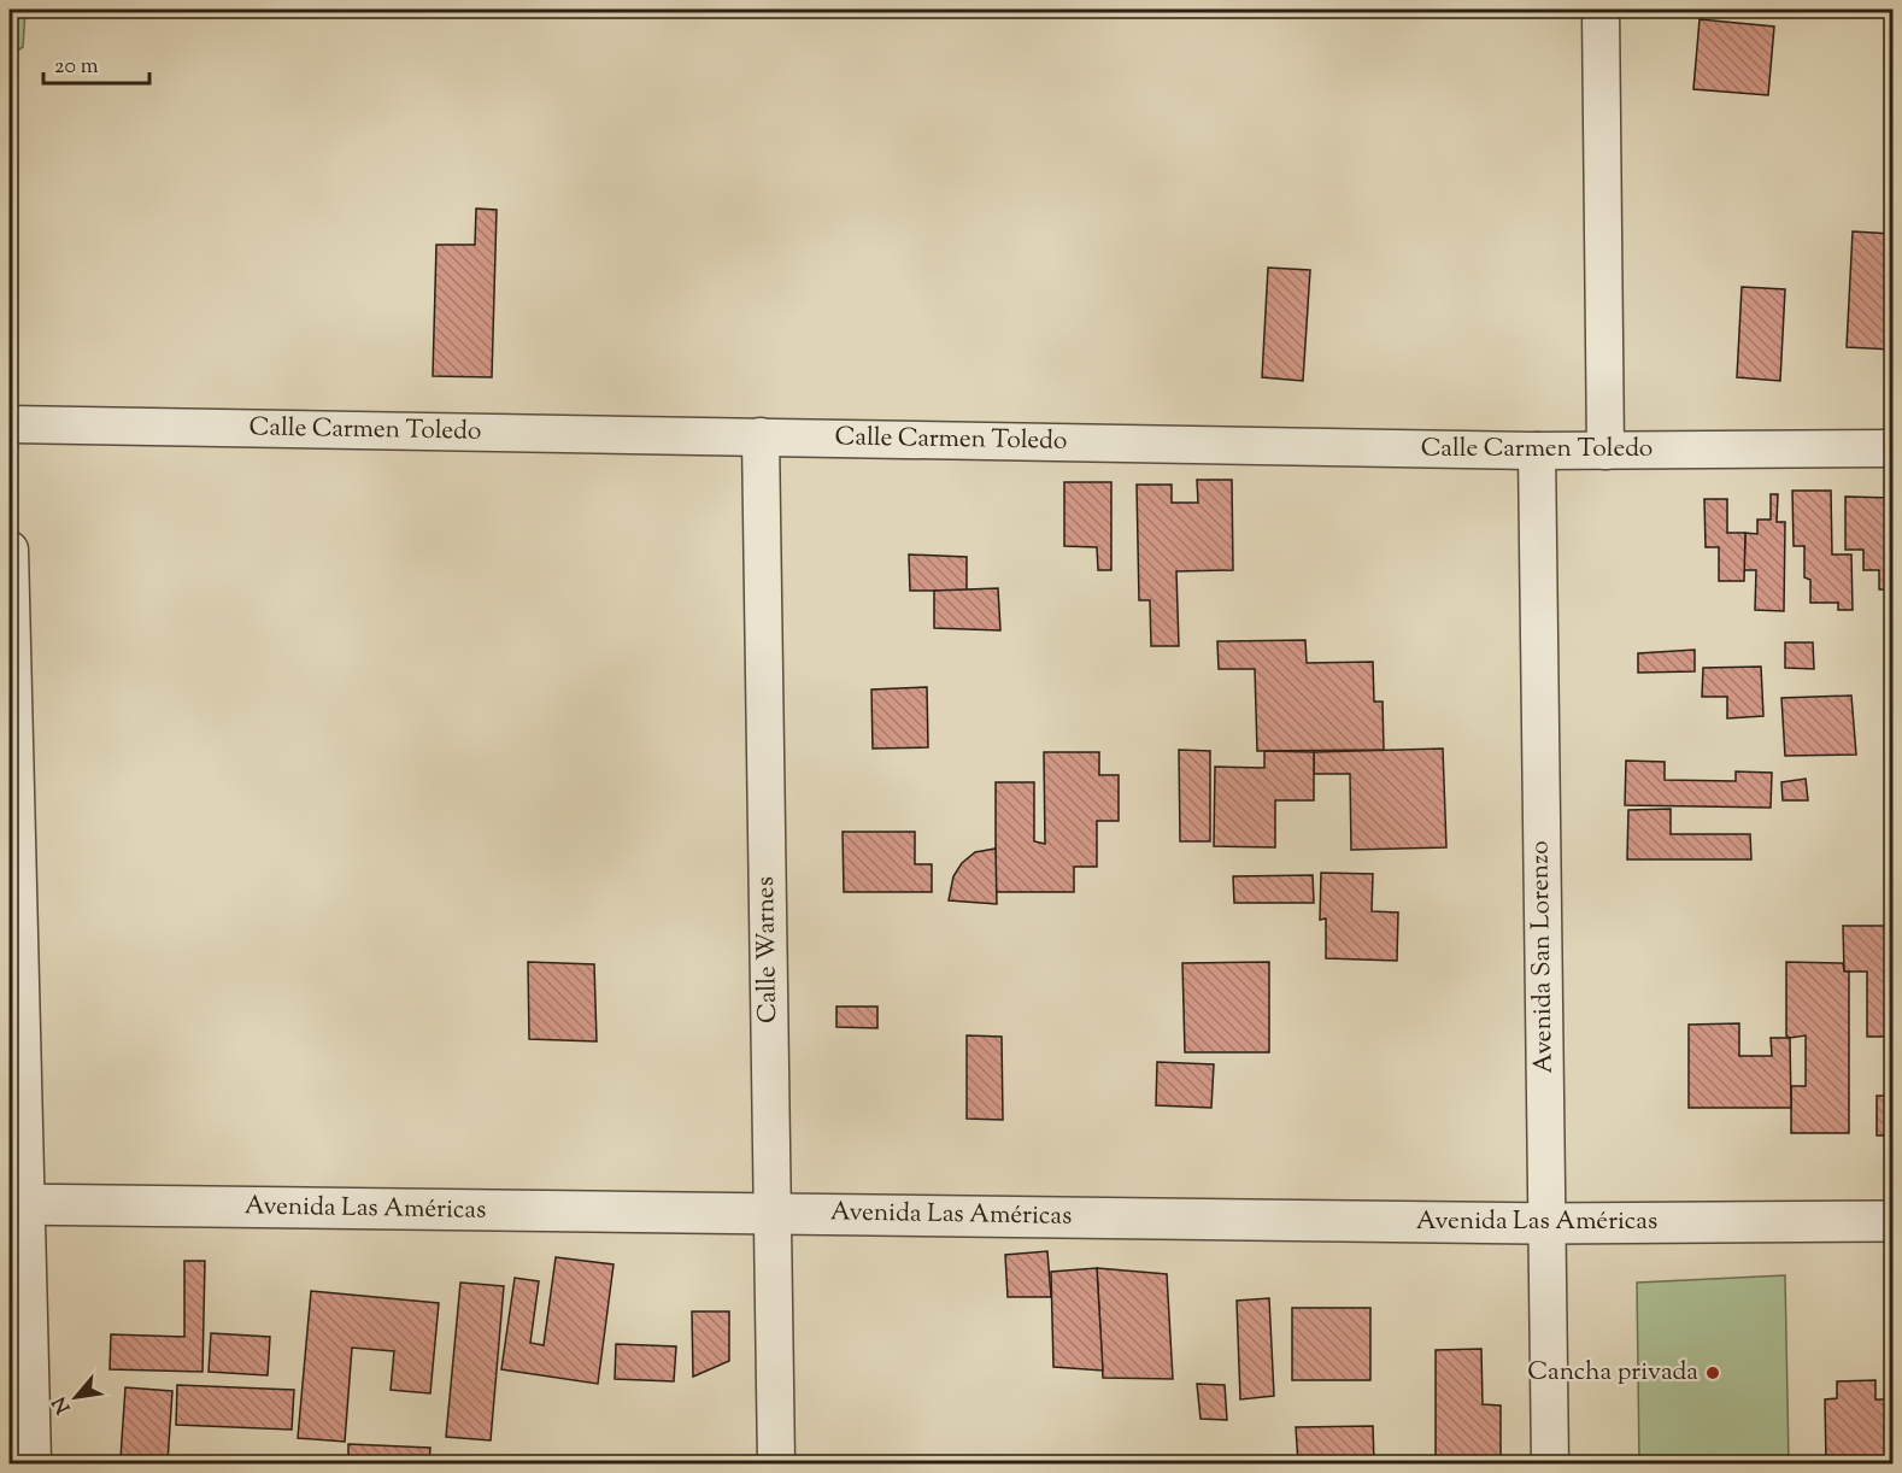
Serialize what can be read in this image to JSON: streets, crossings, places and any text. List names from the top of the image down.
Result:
{
  "streets": {
    "street": [
      "Calle Carmen Toledo",
      "Calle Warnes",
      "Avenida San Lorenzo",
      "Avenida Las Américas"
    ]
  },
  "crossings": [
    ["Calle Carmen Toledo", "Calle Warnes"],
    ["Calle Carmen Toledo", "Avenida San Lorenzo"],
    ["Calle Warnes", "Avenida Las Américas"],
    ["Avenida San Lorenzo", "Avenida Las Américas"]
  ],
  "places": ["Cancha privada"],
  "scale_bar": "20 m",
  "north": "bottom left"
}
